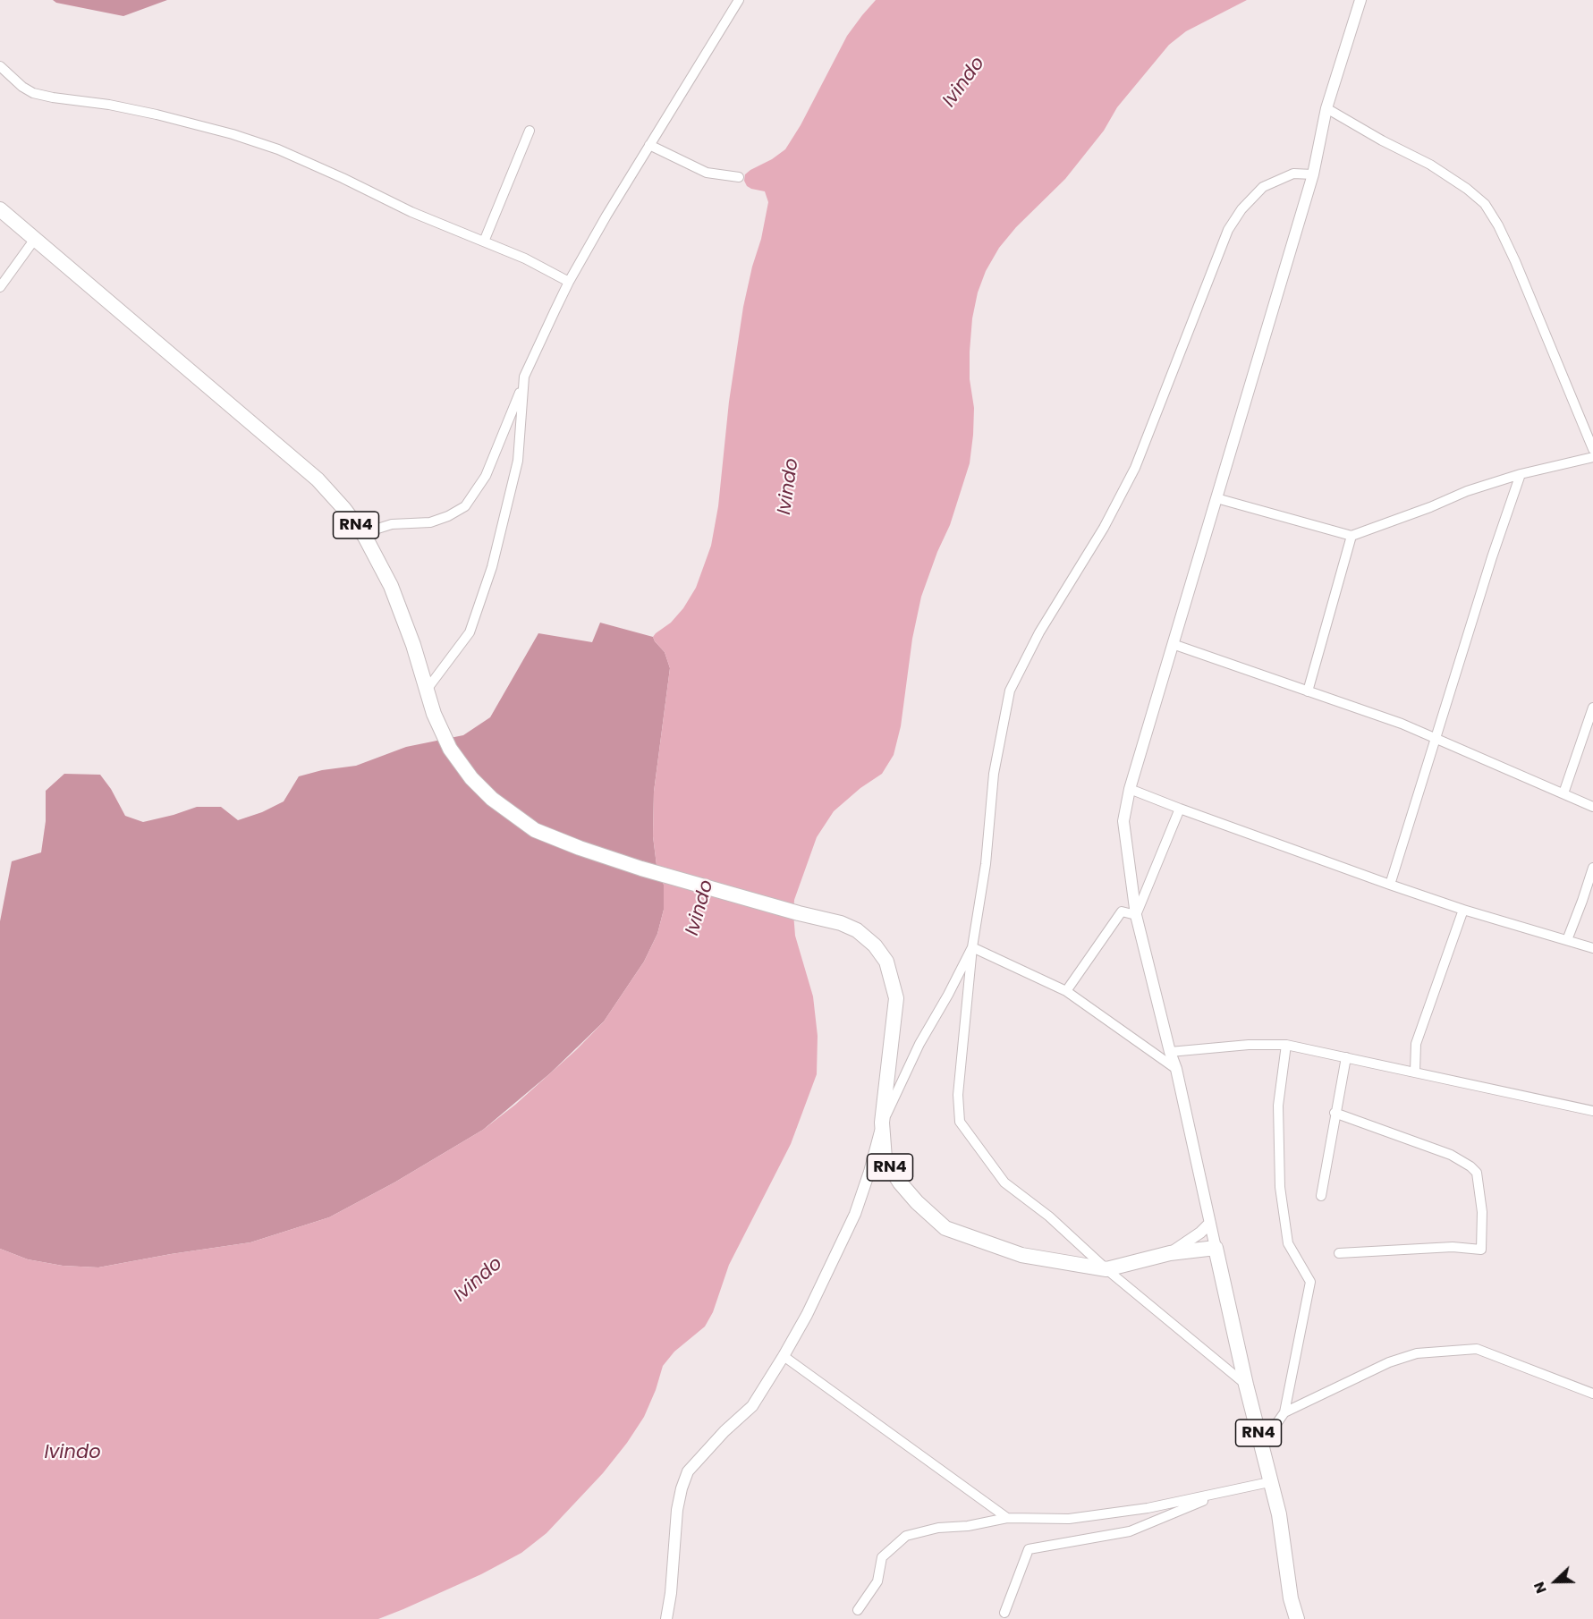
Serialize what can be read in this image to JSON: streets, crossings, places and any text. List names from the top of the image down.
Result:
{
  "streets": {
    "highway": ["RN4"]
  },
  "water": ["Ivindo"],
  "north": "left"
}
